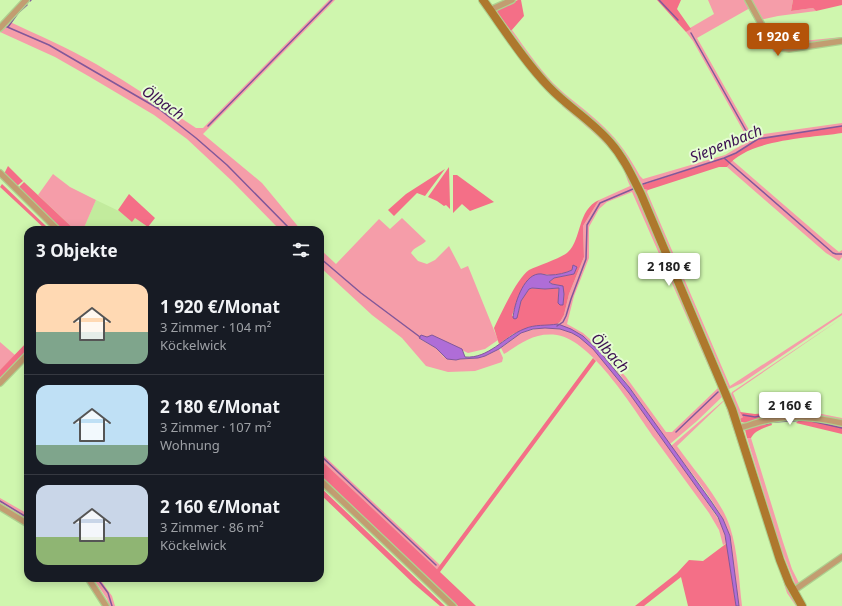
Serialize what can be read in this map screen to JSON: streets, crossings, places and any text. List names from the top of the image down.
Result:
{
  "water": ["Ölbach", "Siepenbach"],
  "page": {
    "price": ["1 920 €", "2 180 €", "2 160 €"],
    "heading": "3 Objekte",
    "list": [
      {
        "name": "1 920 €/Monat",
        "note": "3 Zimmer · 104 m² · Köckelwick"
      },
      {
        "name": "2 180 €/Monat",
        "note": "3 Zimmer · 107 m² · Wohnung"
      },
      {
        "name": "2 160 €/Monat",
        "note": "3 Zimmer · 86 m² · Köckelwick"
      }
    ]
  }
}
